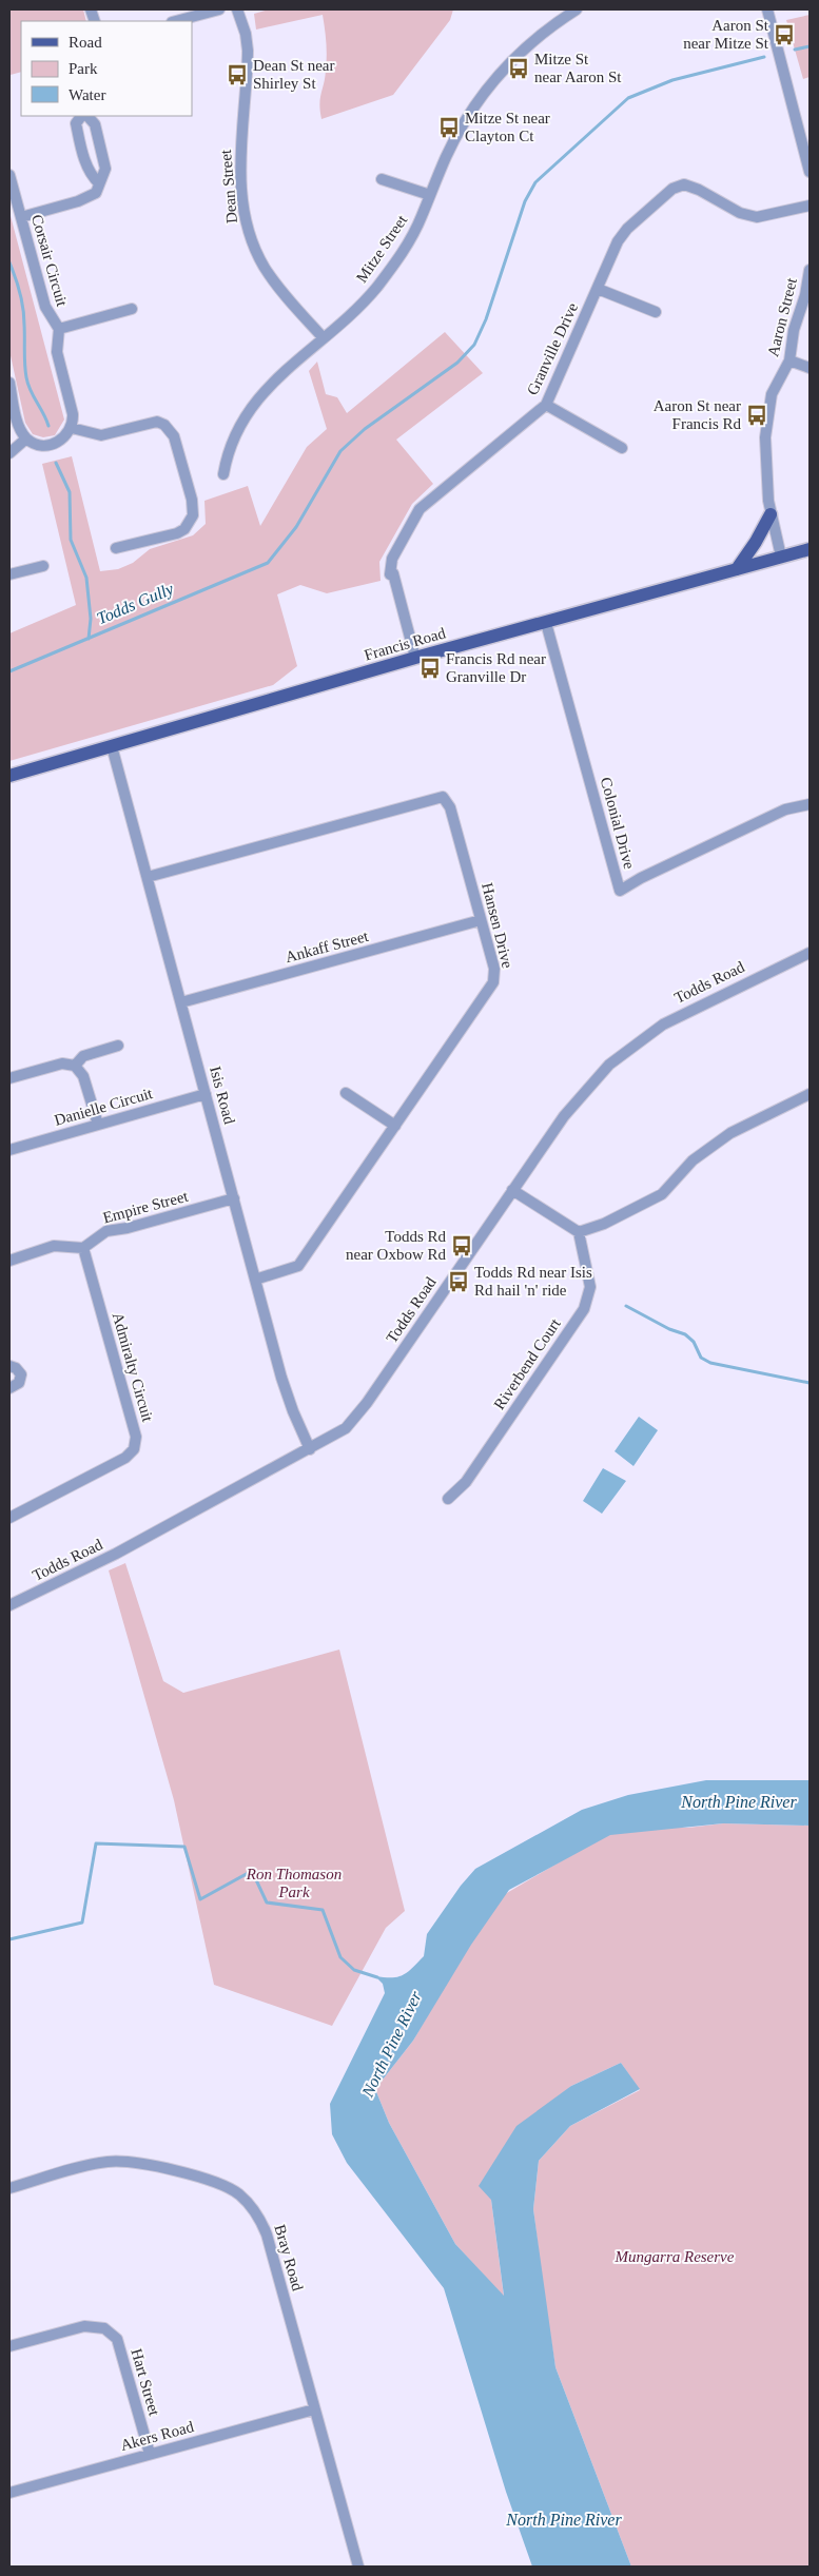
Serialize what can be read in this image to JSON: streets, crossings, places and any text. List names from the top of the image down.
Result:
{
  "streets": {
    "main road": ["Francis Road"],
    "street": [
      "Dean Street",
      "Mitze Street",
      "Corsair Circuit",
      "Aaron Street",
      "Granville Drive",
      "Colonial Drive",
      "Hansen Drive",
      "Ankaff Street",
      "Todds Road",
      "Isis Road",
      "Danielle Circuit",
      "Empire Street",
      "Riverbend Court",
      "Admiralty Circuit",
      "Bray Road",
      "Hart Street",
      "Akers Road"
    ]
  },
  "crossings": [
    ["Dean Street", "Mitze Street"],
    ["Aaron Street", "Francis Road"],
    ["Granville Drive", "Francis Road"],
    ["Francis Road", "Colonial Drive"],
    ["Francis Road", "Isis Road"],
    ["Hansen Drive", "Ankaff Street"],
    ["Hansen Drive", "Isis Road"],
    ["Ankaff Street", "Isis Road"],
    ["Todds Road", "Isis Road"],
    ["Isis Road", "Danielle Circuit"],
    ["Isis Road", "Empire Street"],
    ["Empire Street", "Admiralty Circuit"],
    ["Bray Road", "Akers Road"],
    ["Hart Street", "Akers Road"]
  ],
  "water": ["Todds Gully", "North Pine River"],
  "parks": ["Ron Thomason Park", "Mungarra Reserve"],
  "places": {
    "bus stop": [
      "Aaron St near Mitze St",
      "Mitze St near Aaron St",
      "Dean St near Shirley St",
      "Mitze St near Clayton Ct",
      "Aaron St near Francis Rd",
      "Francis Rd near Granville Dr",
      "Todds Rd near Oxbow Rd",
      "Todds Rd near Isis Rd hail 'n' ride"
    ]
  },
  "legend": ["Road", "Park", "Water"]
}
